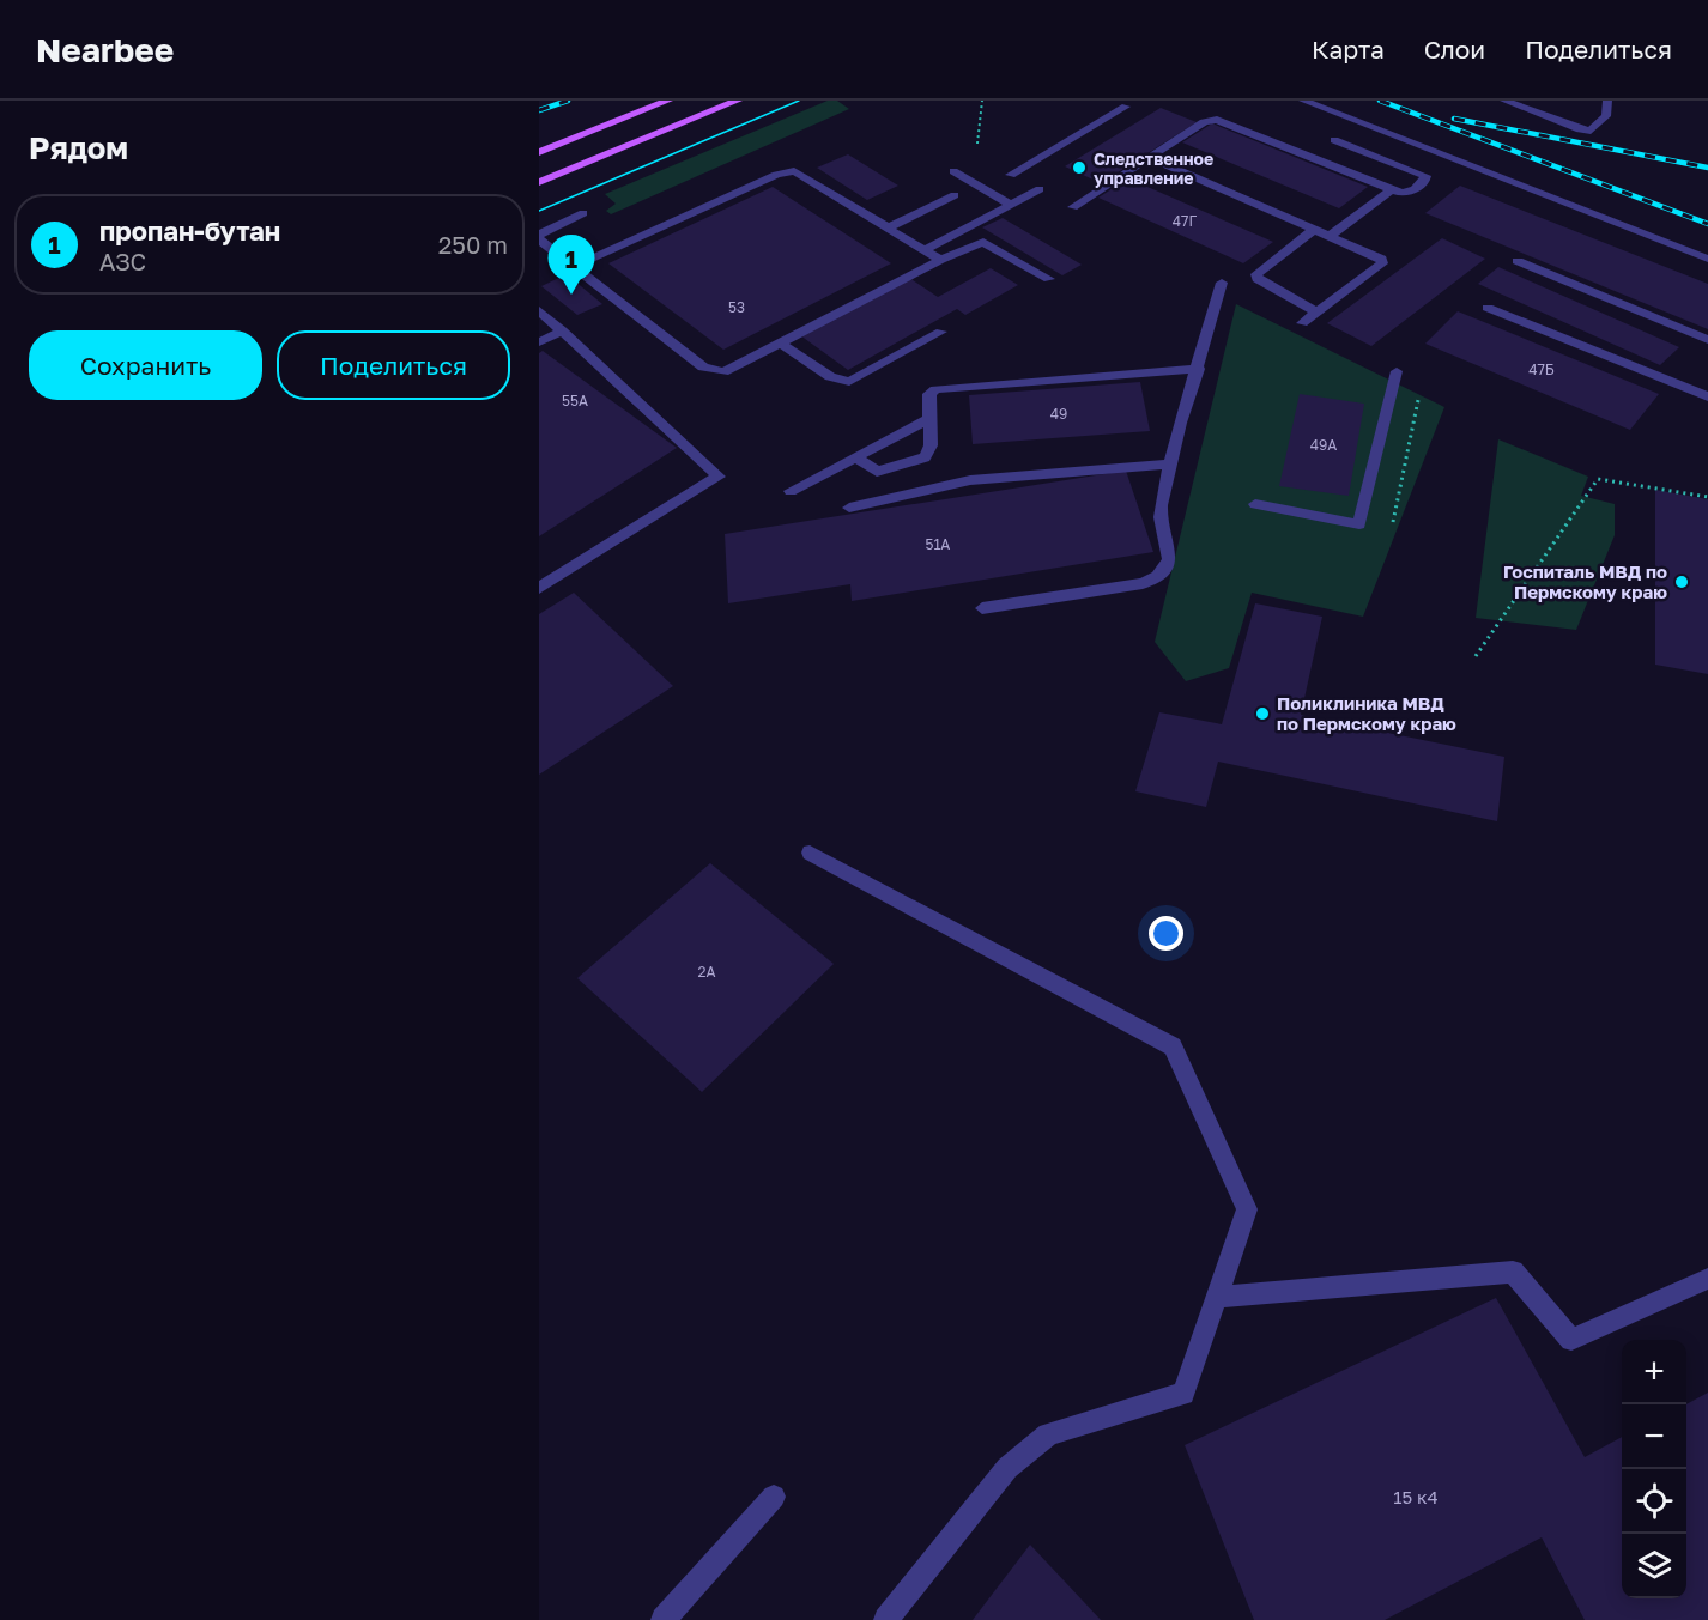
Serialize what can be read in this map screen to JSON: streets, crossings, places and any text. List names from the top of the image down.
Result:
{
  "places": ["Следственное управление", "Госпиталь МВД по Пермскому краю", "Поликлиника МВД по Пермскому краю"],
  "house_numbers": [
    "47Г",
    "53",
    "47Б",
    "55А",
    "49",
    "49А",
    "51А",
    "2А",
    "15 к4"
  ],
  "page": {
    "header": "Nearbee",
    "nav": ["Карта", "Слои", "Поделиться"],
    "heading": "Рядом",
    "list": [
      {
        "mark": "1",
        "name": "пропан-бутан",
        "note": "АЗС",
        "value": "250 m"
      }
    ],
    "pins": "1",
    "buttons": ["Сохранить", "Поделиться"],
    "map_buttons": ["+", "−"]
  }
}
